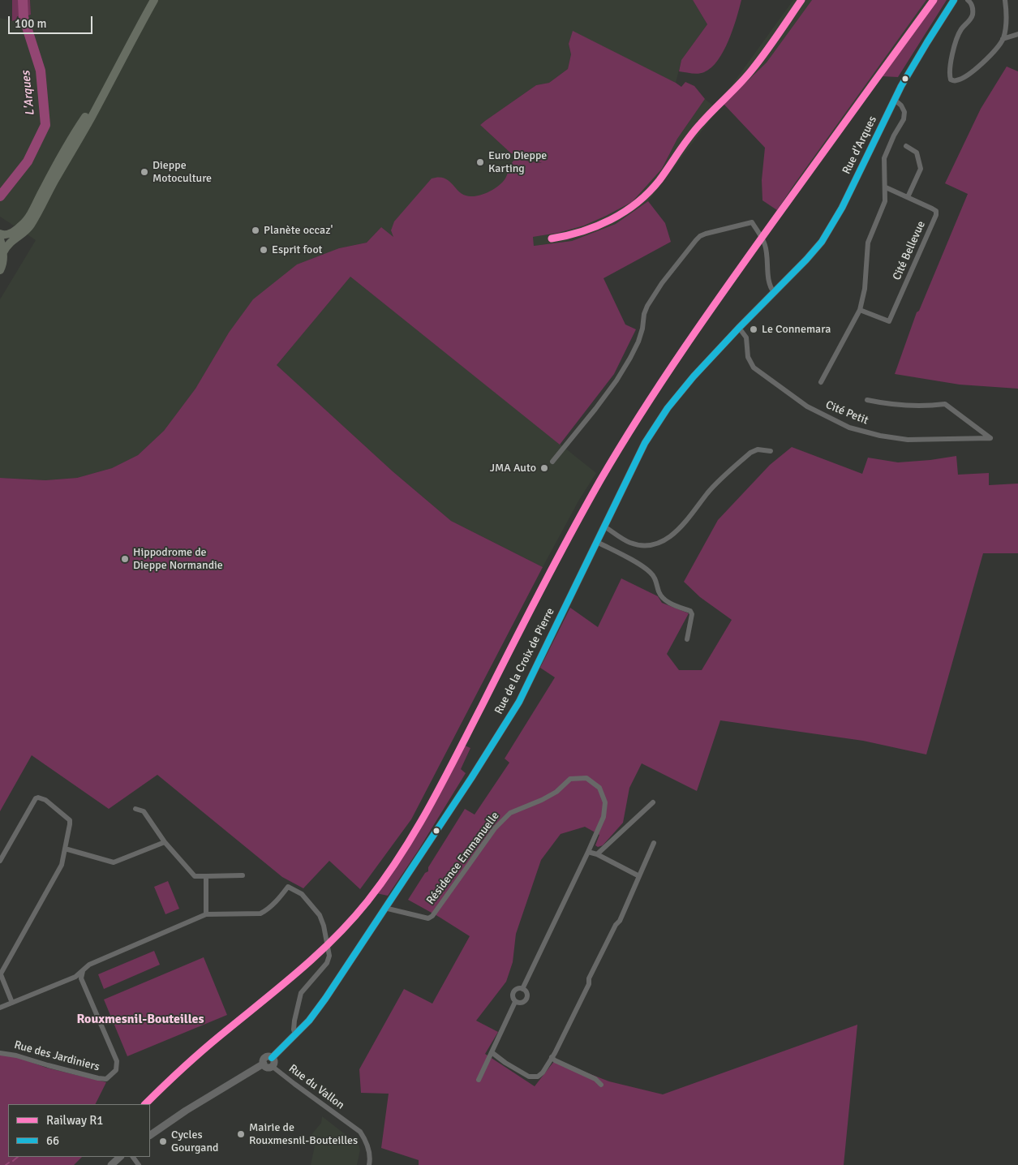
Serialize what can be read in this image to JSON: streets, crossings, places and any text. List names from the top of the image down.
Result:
{
  "streets": {
    "main road": ["Rue d'Arques", "Rue de la Croix de Pierre"],
    "street": [
      "Cité Bellevue",
      "Cité Petit",
      "Résidence Emmanuelle",
      "Rue des Jardiniers",
      "Rue du Vallon"
    ]
  },
  "crossings": [
    ["Rue d'Arques", "Rue de la Croix de Pierre"],
    ["Cité Petit", "Rue de la Croix de Pierre"],
    ["Rue de la Croix de Pierre", "Résidence Emmanuelle"],
    ["Rue de la Croix de Pierre", "Rue du Vallon"]
  ],
  "districts": ["Rouxmesnil-Bouteilles"],
  "water": ["L'Arques"],
  "places": [
    "Euro Dieppe Karting",
    "Dieppe Motoculture",
    "Planète occaz'",
    "Esprit foot",
    "Le Connemara",
    "JMA Auto",
    "Hippodrome de Dieppe Normandie",
    "Mairie de Rouxmesnil-Bouteilles",
    "Cycles Gourgand"
  ],
  "lines": ["rail line R1", "transit line 66"],
  "legend": ["Railway R1", "66"],
  "scale_bar": "100 m"
}
